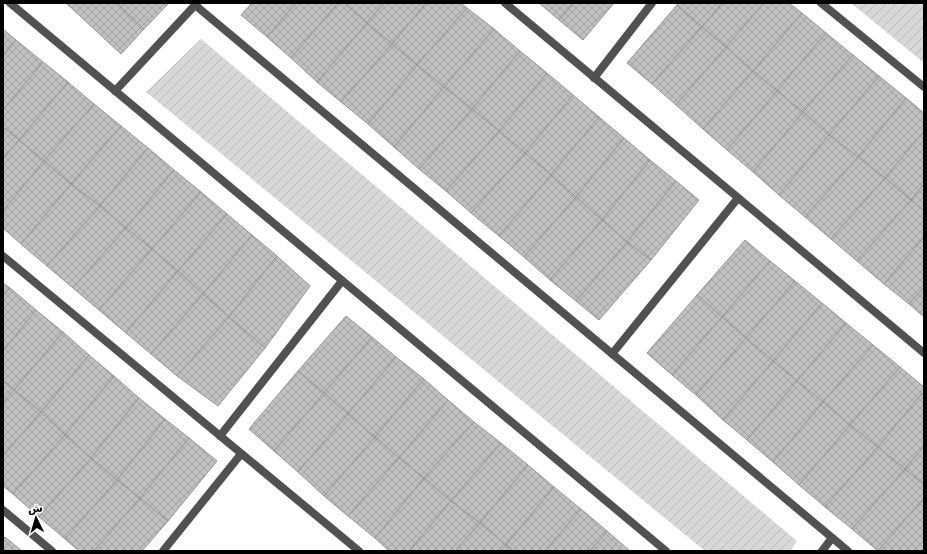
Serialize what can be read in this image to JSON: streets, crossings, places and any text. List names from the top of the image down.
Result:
{
  "north": "top"
}
